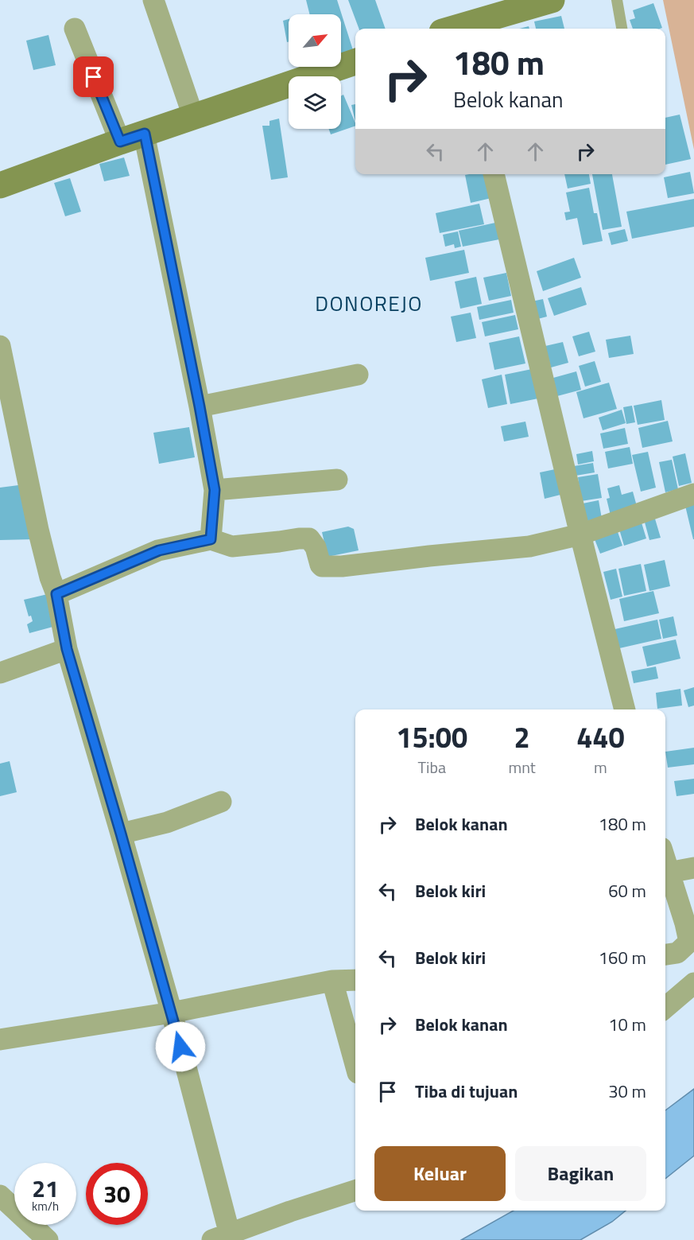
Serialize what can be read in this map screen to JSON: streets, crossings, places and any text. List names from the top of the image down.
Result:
{
  "districts": ["DONOREJO"],
  "north": "top right",
  "page": {
    "turn": ["180 m", "Belok kanan"],
    "eta": [
      "15:00",
      "Tiba",
      "2",
      "mnt",
      "440",
      "m"
    ],
    "list": [
      {
        "name": "Belok kanan",
        "value": "180 m"
      },
      {
        "name": "Belok kiri",
        "value": "60 m"
      },
      {
        "name": "Belok kiri",
        "value": "160 m"
      },
      {
        "name": "Belok kanan",
        "value": "10 m"
      },
      {
        "name": "Tiba di tujuan",
        "value": "30 m"
      }
    ],
    "buttons": ["Keluar", "Bagikan"],
    "speed": "21 km/h",
    "limit": "30"
  }
}
